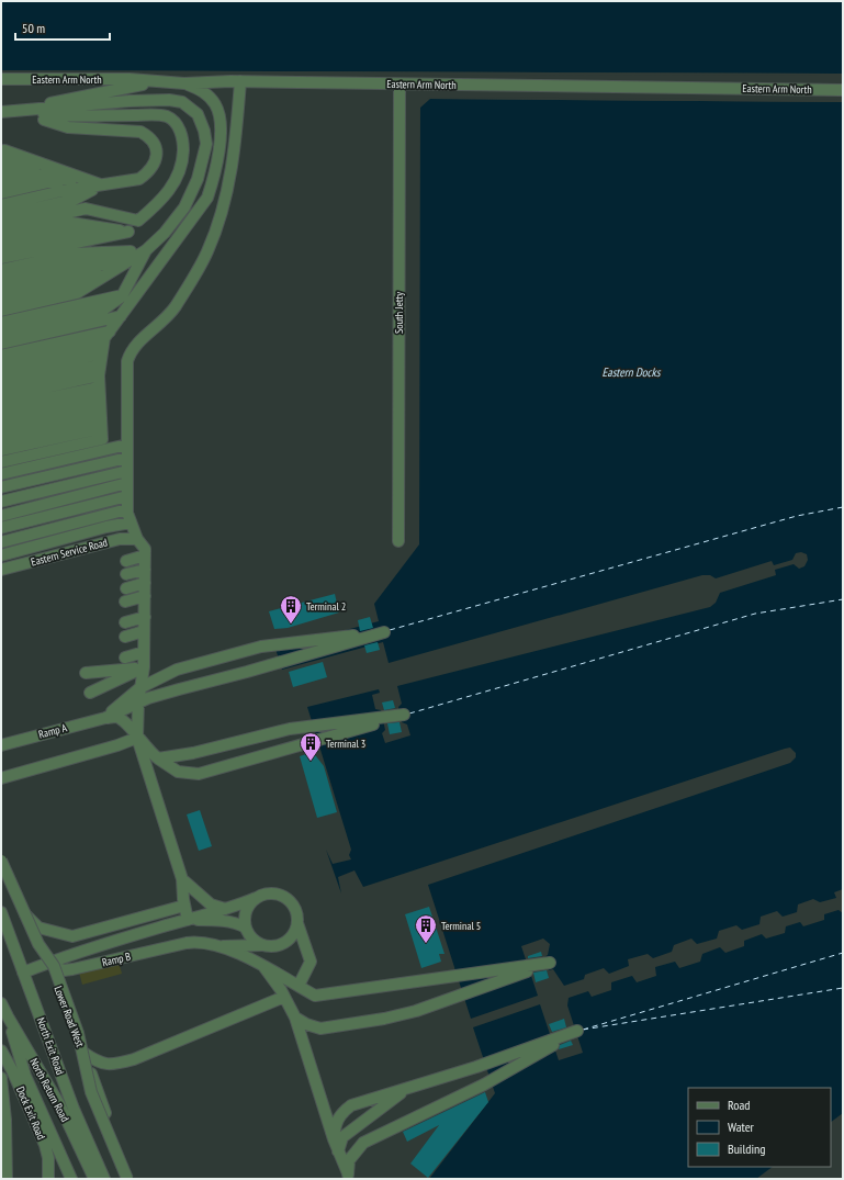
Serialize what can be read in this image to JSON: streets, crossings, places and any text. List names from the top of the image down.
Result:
{
  "streets": {
    "lane": [
      "Eastern Arm North",
      "South Jetty",
      "Eastern Service Road",
      "Ramp A",
      "Ramp B",
      "Lower Road West",
      "North Exit Road",
      "North Return Road",
      "Dock Exit Road"
    ]
  },
  "crossings": [
    ["Eastern Arm North", "South Jetty"],
    ["Ramp B", "Lower Road West"]
  ],
  "water": ["Eastern Docks"],
  "places": {
    "building": ["Terminal 2", "Terminal 3", "Terminal 5"]
  },
  "legend": ["Road", "Water", "Building"],
  "scale_bar": "50 m"
}
